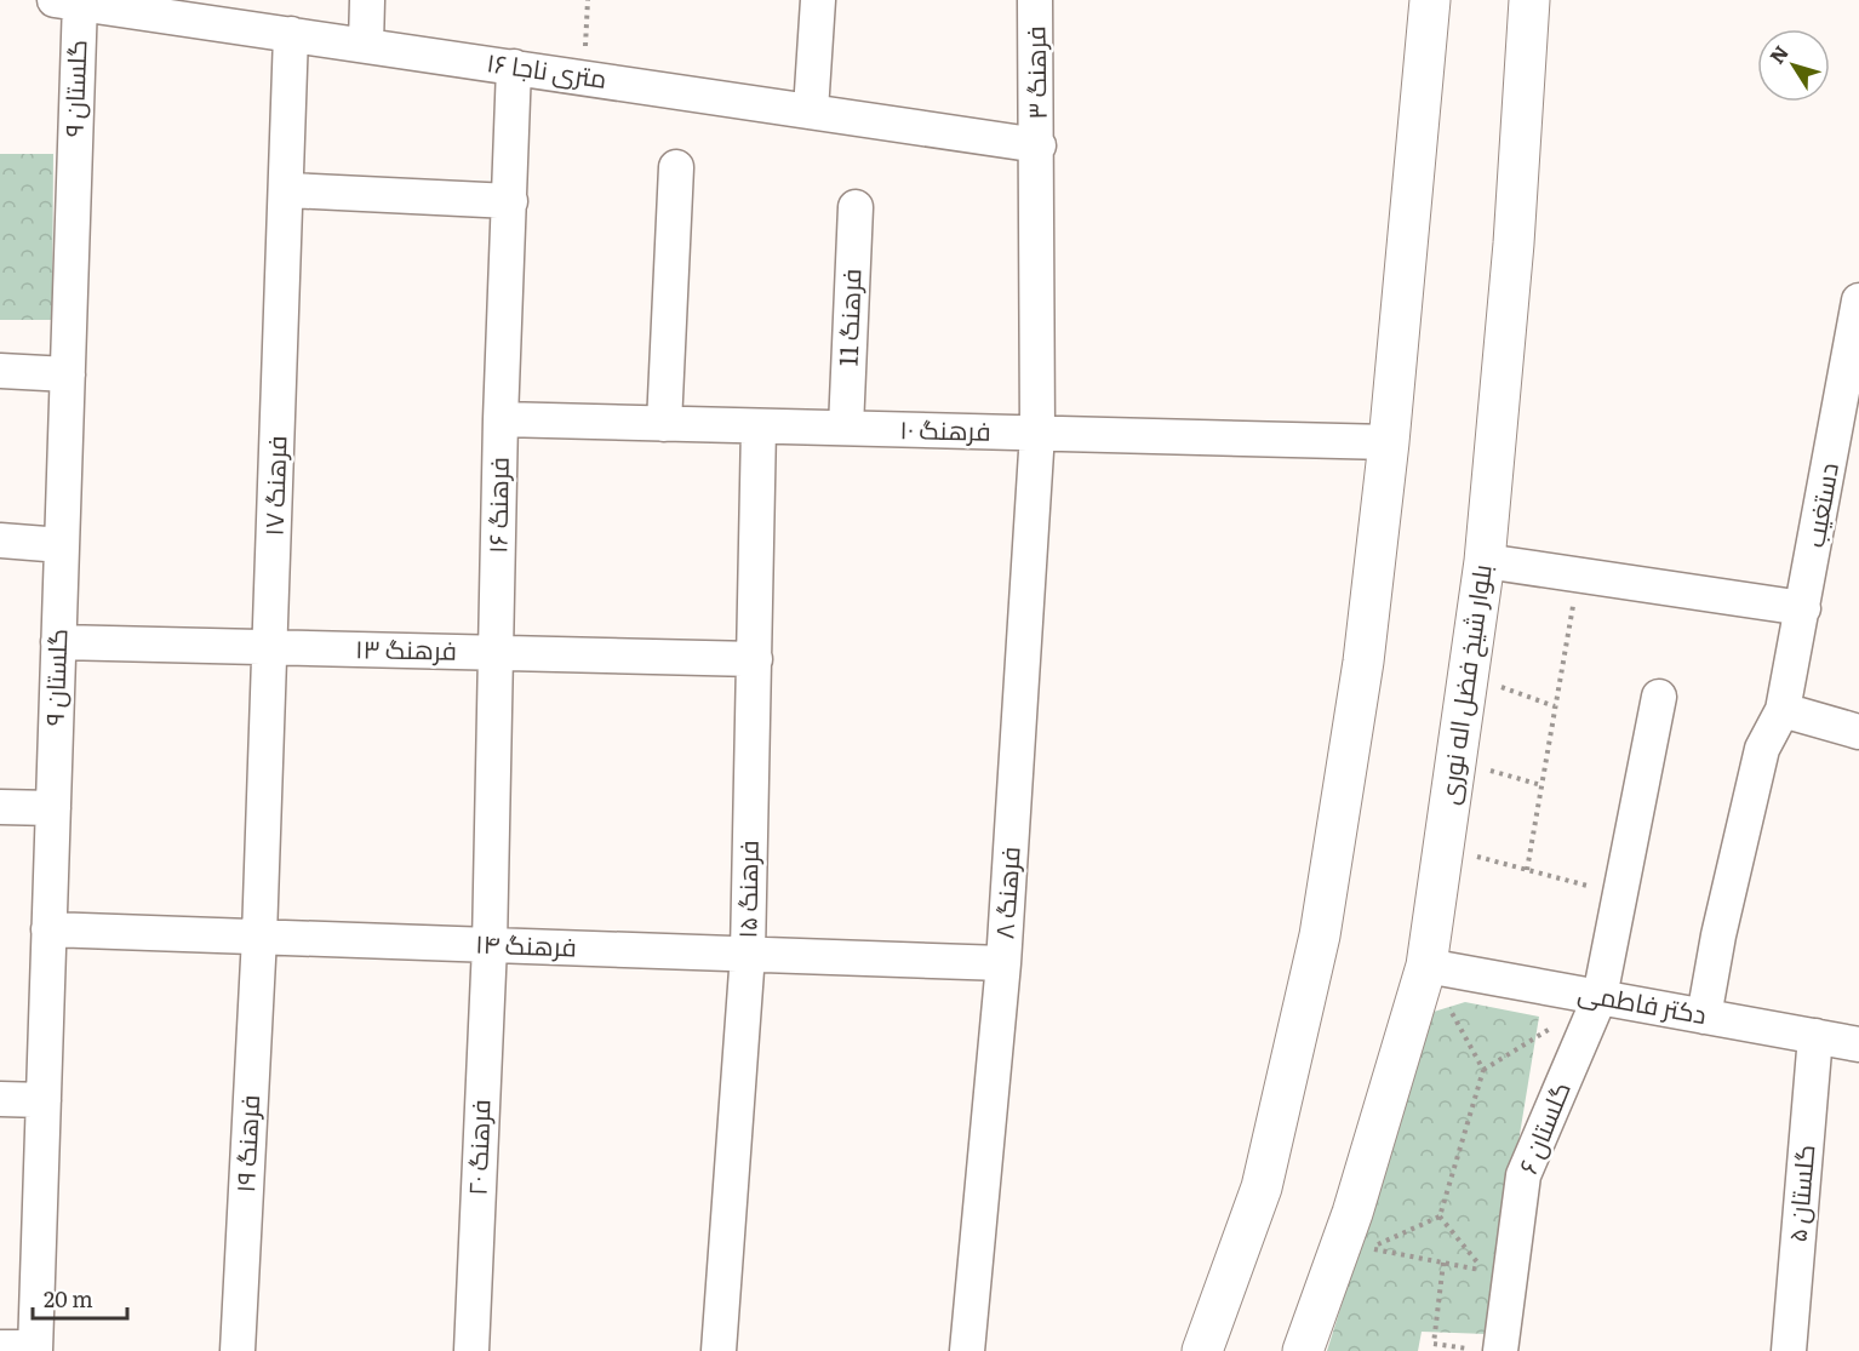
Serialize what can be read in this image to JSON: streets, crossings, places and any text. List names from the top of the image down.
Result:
{
  "streets": {
    "street": [
      "۱۶ متری ناجا",
      "فرهنگ ۳",
      "گلستان ۹",
      "فرهنگ 11",
      "فرهنگ ۱۰",
      "فرهنگ ۱۷",
      "فرهنگ ۱۶",
      "دستغیب",
      "فرهنگ ۱۳",
      "بلوار شیخ فضل اله نوری",
      "فرهنگ ۱۵",
      "فرهنگ ۸",
      "فرهنگ ۱۴",
      "دکتر فاطمی",
      "گلستان ۶",
      "فرهنگ ۱۹",
      "فرهنگ ۲۰",
      "گلستان ۵"
    ]
  },
  "crossings": [
    ["۱۶ متری ناجا", "فرهنگ ۳"],
    ["۱۶ متری ناجا", "گلستان ۹"],
    ["۱۶ متری ناجا", "فرهنگ ۱۷"],
    ["۱۶ متری ناجا", "فرهنگ ۱۶"],
    ["فرهنگ ۳", "فرهنگ ۱۰"],
    ["فرهنگ ۳", "فرهنگ ۸"],
    ["گلستان ۹", "فرهنگ ۱۳"],
    ["گلستان ۹", "فرهنگ ۱۴"],
    ["فرهنگ 11", "فرهنگ ۱۰"],
    ["فرهنگ ۱۰", "فرهنگ ۱۶"],
    ["فرهنگ ۱۰", "فرهنگ ۱۵"],
    ["فرهنگ ۱۰", "فرهنگ ۸"],
    ["فرهنگ ۱۷", "فرهنگ ۱۳"],
    ["فرهنگ ۱۷", "فرهنگ ۱۴"],
    ["فرهنگ ۱۷", "فرهنگ ۱۹"],
    ["فرهنگ ۱۶", "فرهنگ ۱۳"],
    ["فرهنگ ۱۶", "فرهنگ ۱۴"],
    ["فرهنگ ۱۶", "فرهنگ ۲۰"],
    ["دستغیب", "دکتر فاطمی"],
    ["فرهنگ ۱۳", "فرهنگ ۱۵"],
    ["بلوار شیخ فضل اله نوری", "دکتر فاطمی"],
    ["فرهنگ ۱۵", "فرهنگ ۱۴"],
    ["فرهنگ ۸", "فرهنگ ۱۴"],
    ["فرهنگ ۱۴", "فرهنگ ۱۹"],
    ["فرهنگ ۱۴", "فرهنگ ۲۰"],
    ["دکتر فاطمی", "گلستان ۶"],
    ["دکتر فاطمی", "گلستان ۵"]
  ],
  "scale_bar": "20 m",
  "north": "top left"
}
